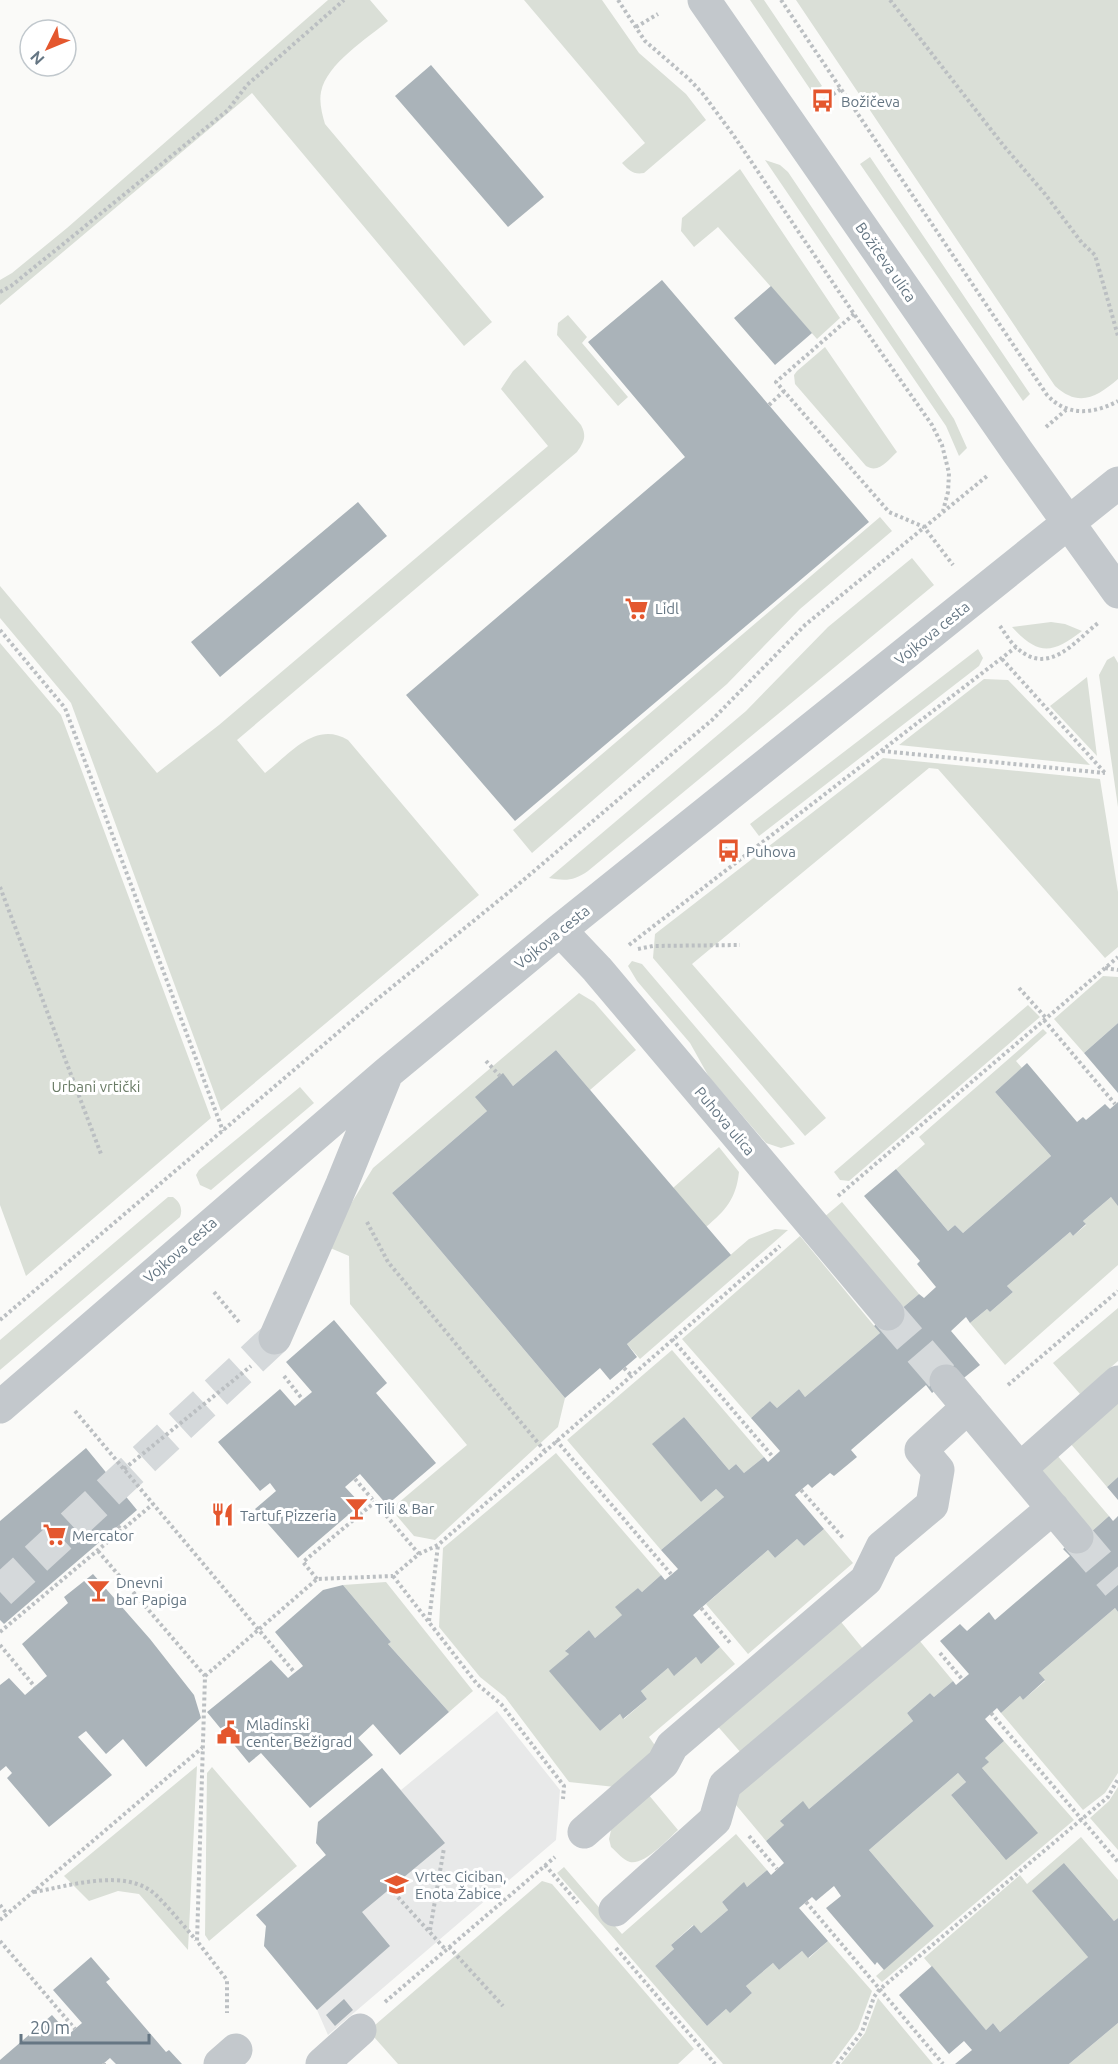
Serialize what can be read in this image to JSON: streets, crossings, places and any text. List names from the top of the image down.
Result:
{
  "streets": {
    "street": ["Božičeva ulica", "Vojkova cesta", "Puhova ulica"]
  },
  "crossings": [
    ["Božičeva ulica", "Vojkova cesta"],
    ["Vojkova cesta", "Puhova ulica"]
  ],
  "parks": ["Urbani vrtički"],
  "places": {
    "bus stop": ["Božičeva", "Puhova"],
    "supermarket": ["Lidl", "Mercator"],
    "bar": ["Tili & Bar", "Dnevni bar Papiga"],
    "restaurant": ["Tartuf Pizzeria"],
    "public building": ["Mladinski center Bežigrad"],
    "school or university": ["Vrtec Ciciban, Enota Žabice"]
  },
  "scale_bar": "20 m",
  "north": "bottom left"
}
